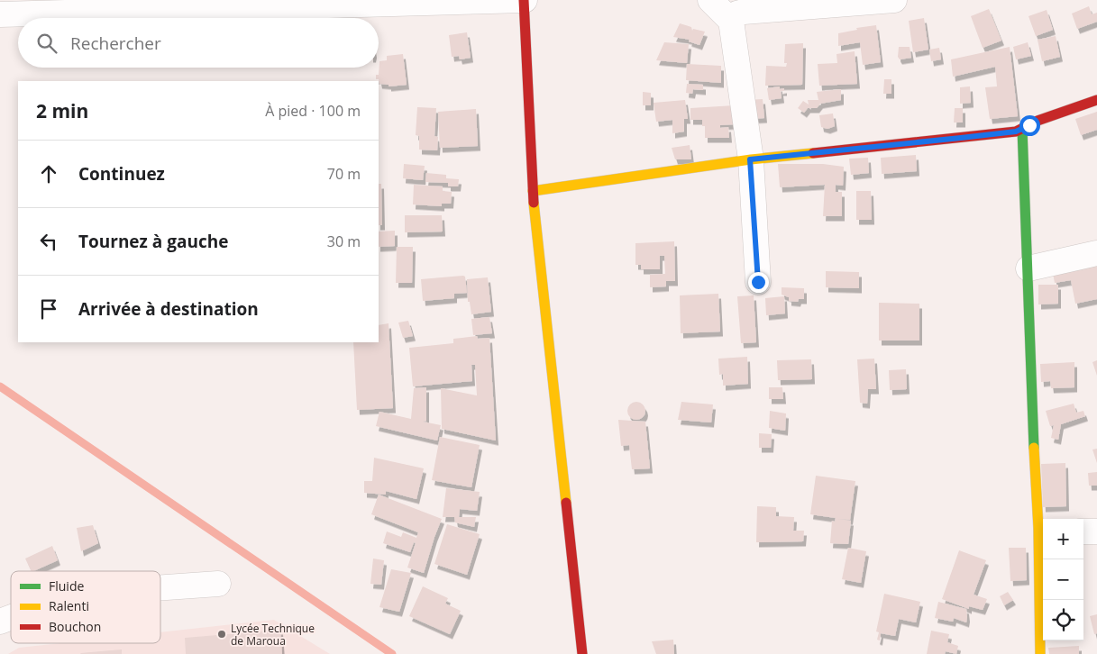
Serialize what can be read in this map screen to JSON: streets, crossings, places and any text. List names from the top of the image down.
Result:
{
  "places": ["Lycée Technique de Maroua"],
  "legend": ["Fluide", "Ralenti", "Bouchon"],
  "page": {
    "search": "Rechercher",
    "heading": ["2 min", "À pied · 100 m"],
    "list": [
      ["Continuez", "70 m"],
      ["Tournez à gauche", "30 m"],
      "Arrivée à destination"
    ],
    "map_buttons": ["+", "−"]
  }
}
